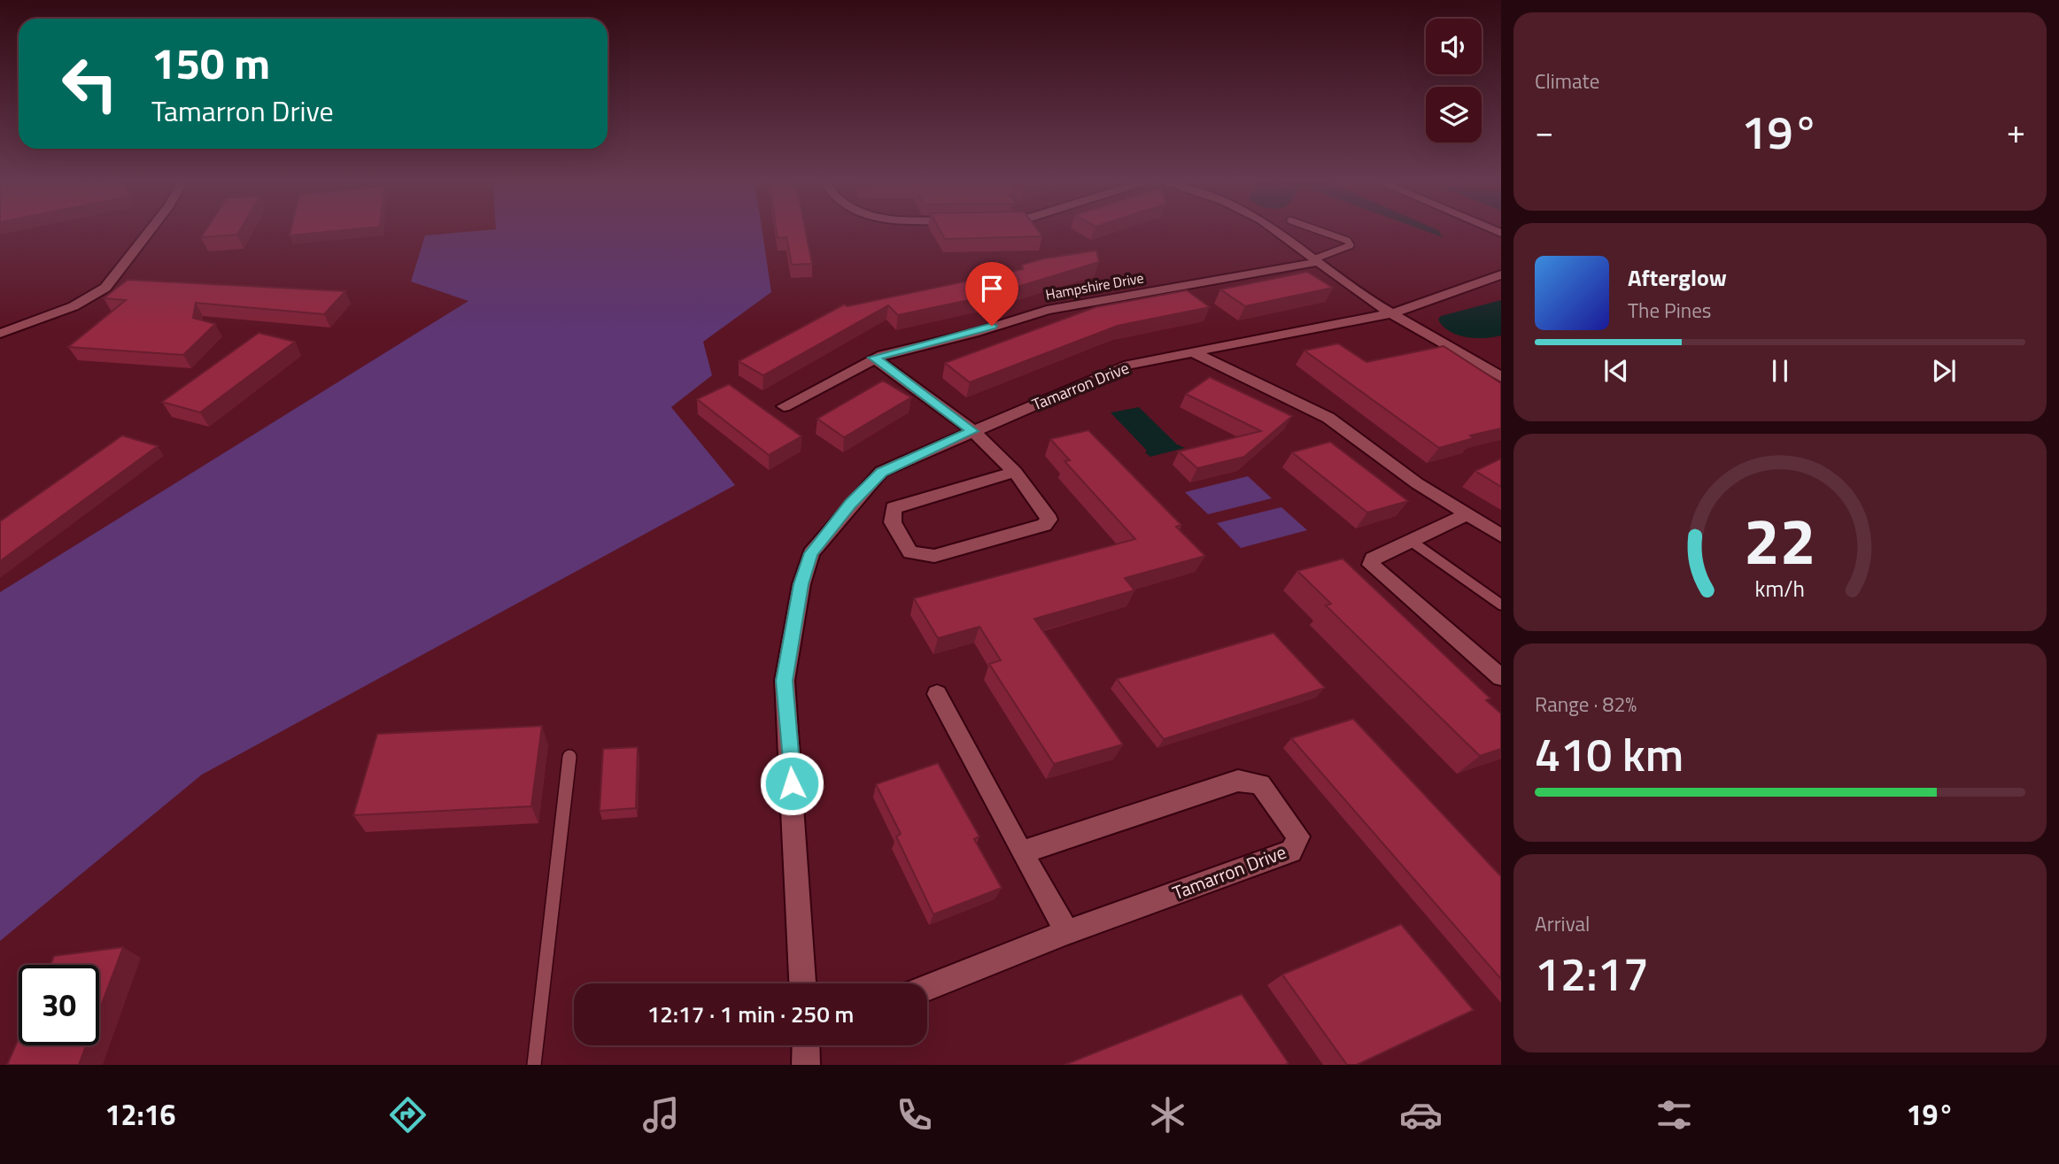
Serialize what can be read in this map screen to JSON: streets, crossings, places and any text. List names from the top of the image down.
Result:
{
  "streets": {
    "street": ["Hampshire Drive", "Tamarron Drive"]
  },
  "page": {
    "tile": [
      "Climate",
      ["Range · 82%", "410 km"],
      ["Arrival", "12:17"]
    ],
    "turn": ["150 m", "Tamarron Drive"],
    "heat": ["−", "19°", "+"],
    "song": ["Afterglow", "The Pines"],
    "limit": "30",
    "trip": "12:17 · 1 min · 250 m",
    "tabs": ["12:16", "19°"],
    "gauge": ["22", "km/h"]
  }
}
